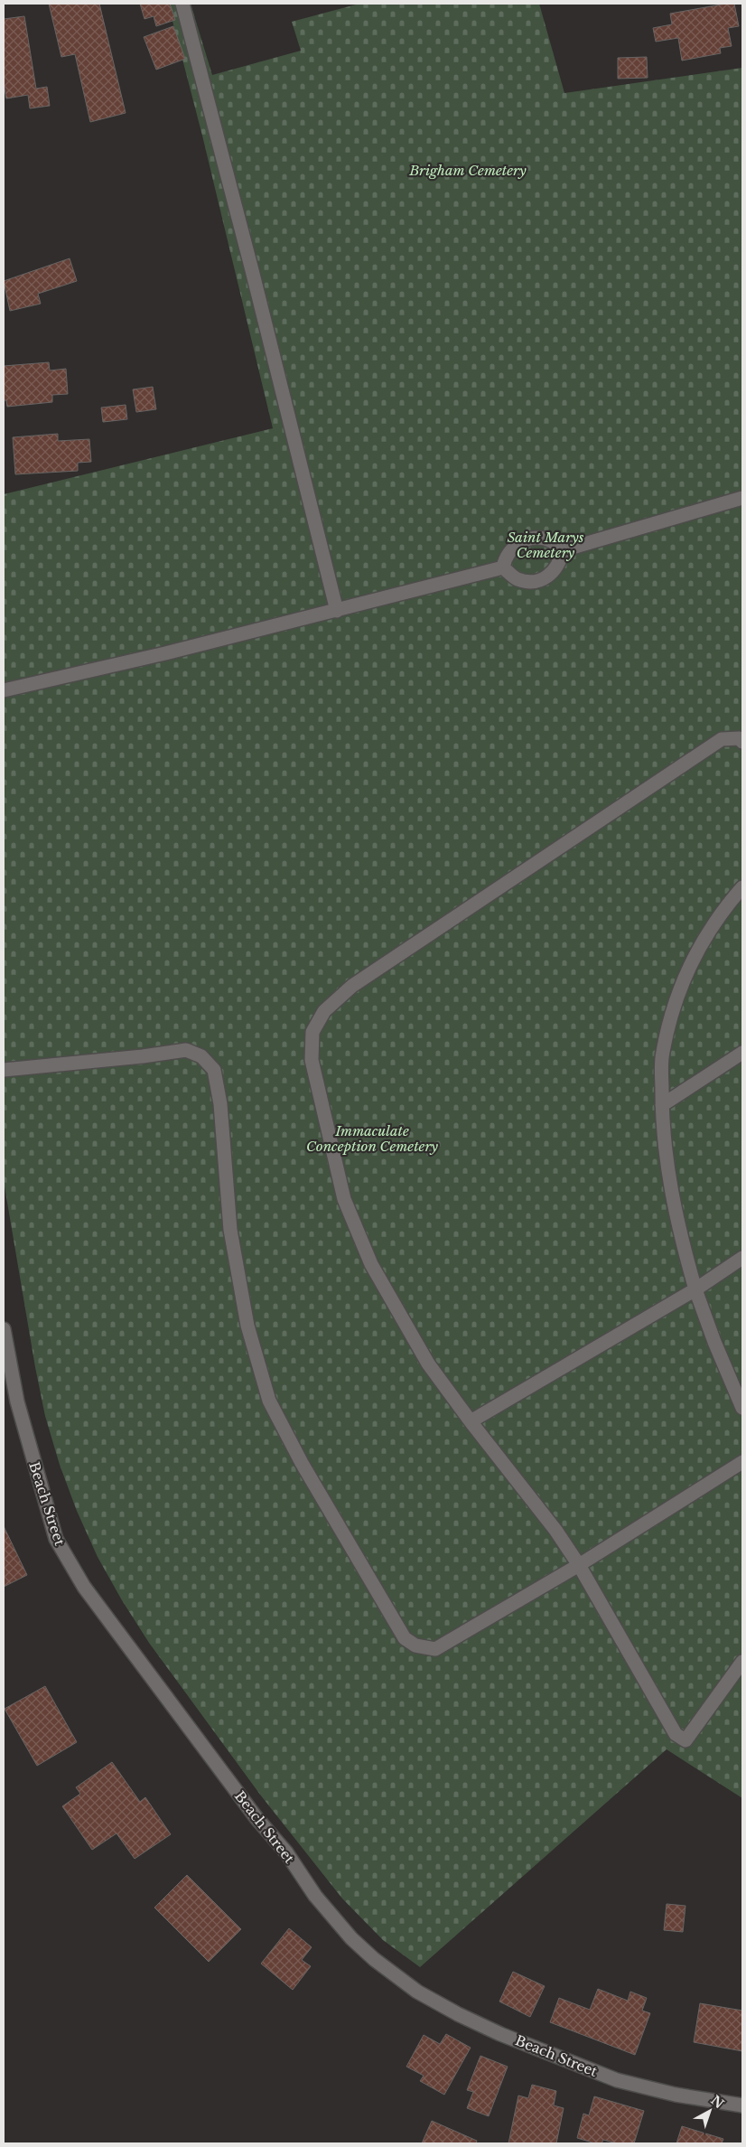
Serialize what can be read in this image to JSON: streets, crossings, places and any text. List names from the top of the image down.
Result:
{
  "streets": {
    "street": ["Beach Street"]
  },
  "parks": ["Brigham Cemetery", "Saint Marys Cemetery", "Immaculate Conception Cemetery"],
  "north": "top right"
}
